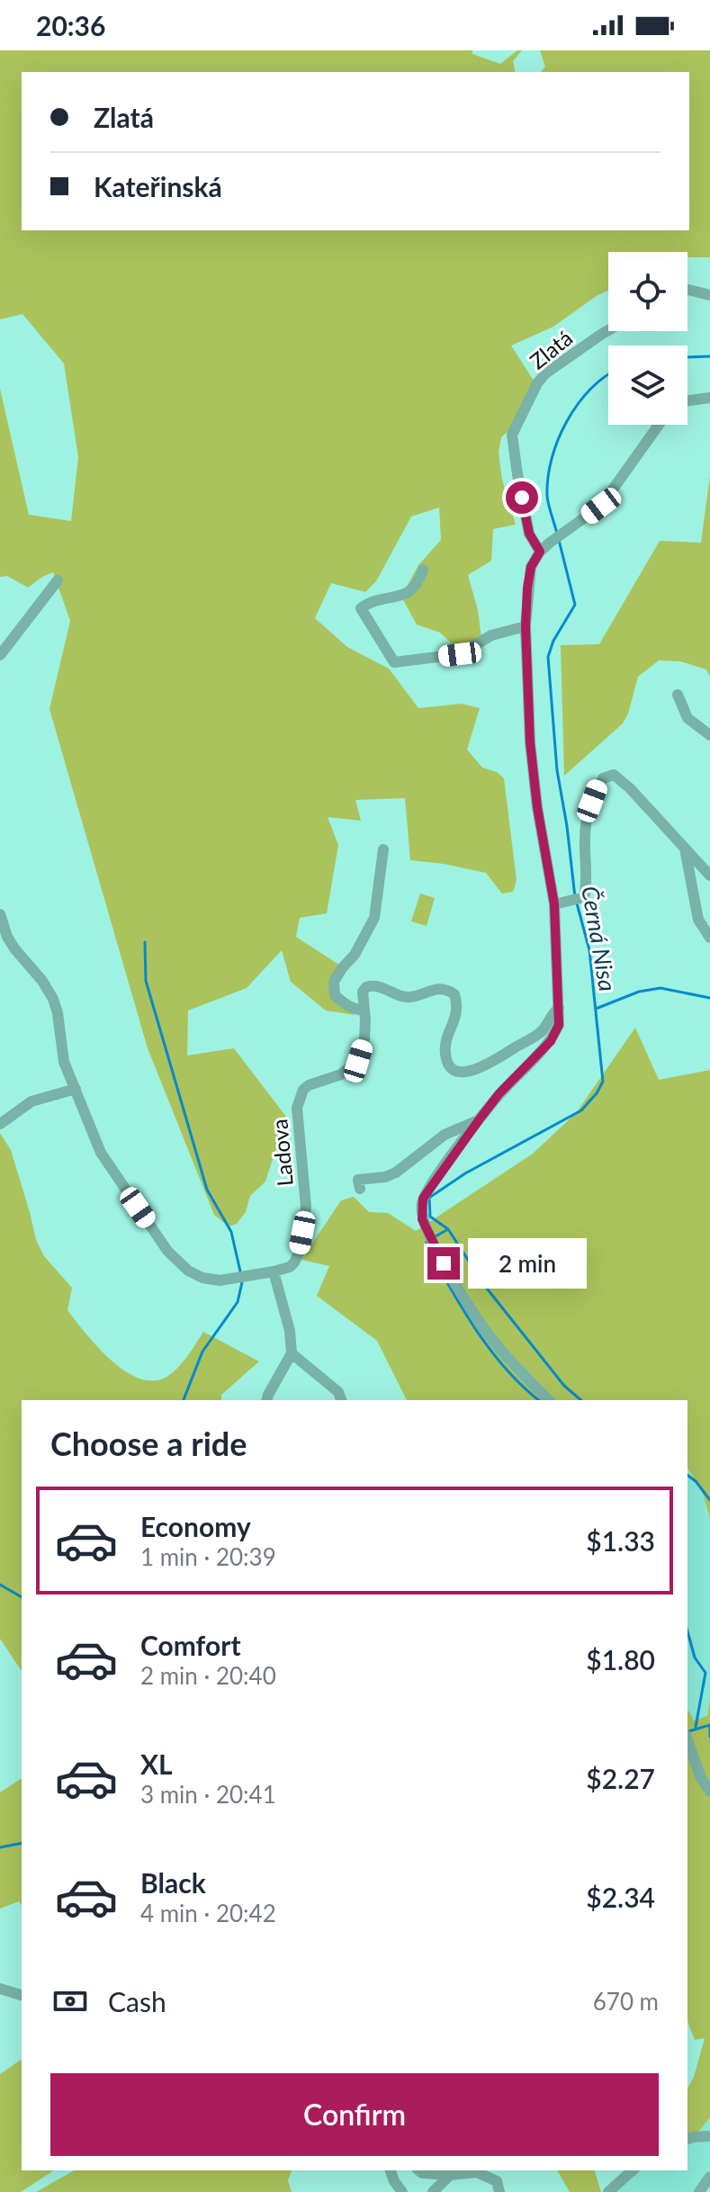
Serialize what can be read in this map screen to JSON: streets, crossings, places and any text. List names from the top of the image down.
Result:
{
  "streets": {
    "street": ["Zlatá", "Ladova"]
  },
  "water": ["Černá Nisa"],
  "page": {
    "status": "20:36",
    "banner": ["Zlatá", "Kateřinská"],
    "bubble": "2 min",
    "heading": "Choose a ride",
    "list": [
      {
        "name": "Economy",
        "note": "1 min · 20:39",
        "value": "$1.33"
      },
      {
        "name": "Comfort",
        "note": "2 min · 20:40",
        "value": "$1.80"
      },
      {
        "name": "XL",
        "note": "3 min · 20:41",
        "value": "$2.27"
      },
      {
        "name": "Black",
        "note": "4 min · 20:42",
        "value": "$2.34"
      }
    ],
    "pay": ["Cash", "670 m"],
    "buttons": "Confirm"
  }
}
